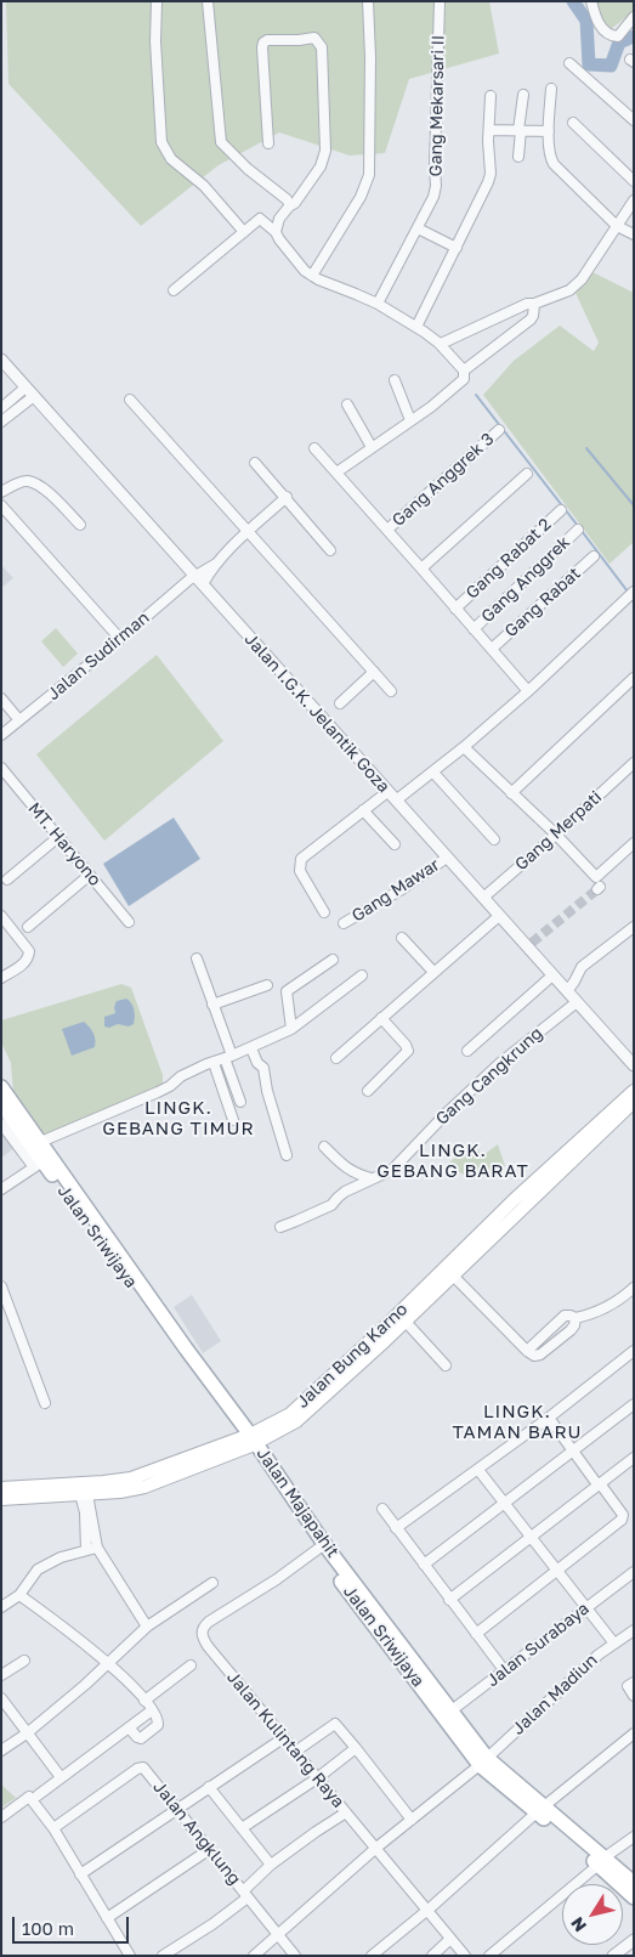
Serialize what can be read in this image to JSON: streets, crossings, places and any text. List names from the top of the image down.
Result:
{
  "streets": {
    "main road": ["Jalan Sriwijaya", "Jalan Bung Karno", "Jalan Majapahit"],
    "street": [
      "Gang Mekarsari II",
      "Gang Anggrek 3",
      "Gang Rabat 2",
      "Gang Anggrek",
      "Gang Rabat",
      "Jalan Sudirman",
      "Jalan I.G.K. Jelantik Goza",
      "Gang Merpati",
      "MT. Haryono",
      "Gang Mawar",
      "Gang Cangkrung",
      "Jalan Surabaya",
      "Jalan Madiun",
      "Jalan Kulintang Raya",
      "Jalan Angklung"
    ]
  },
  "crossings": [
    ["Jalan Sudirman", "Jalan I.G.K. Jelantik Goza"],
    ["Jalan I.G.K. Jelantik Goza", "Gang Merpati"],
    ["Jalan I.G.K. Jelantik Goza", "Gang Mawar"],
    ["Jalan I.G.K. Jelantik Goza", "Gang Cangkrung"],
    ["Jalan Sriwijaya", "Jalan Bung Karno"],
    ["Jalan Sriwijaya", "Jalan Majapahit"],
    ["Jalan Sriwijaya", "Jalan Surabaya"],
    ["Jalan Sriwijaya", "Jalan Madiun"],
    ["Jalan Sriwijaya", "Jalan Kulintang Raya"],
    ["Jalan Bung Karno", "Jalan Majapahit"],
    ["Jalan Madiun", "Jalan Kulintang Raya"],
    ["Jalan Madiun", "Jalan Angklung"]
  ],
  "districts": ["LINGK. GEBANG TIMUR", "LINGK. GEBANG BARAT", "LINGK. TAMAN BARU"],
  "scale_bar": "100 m",
  "north": "bottom left"
}
